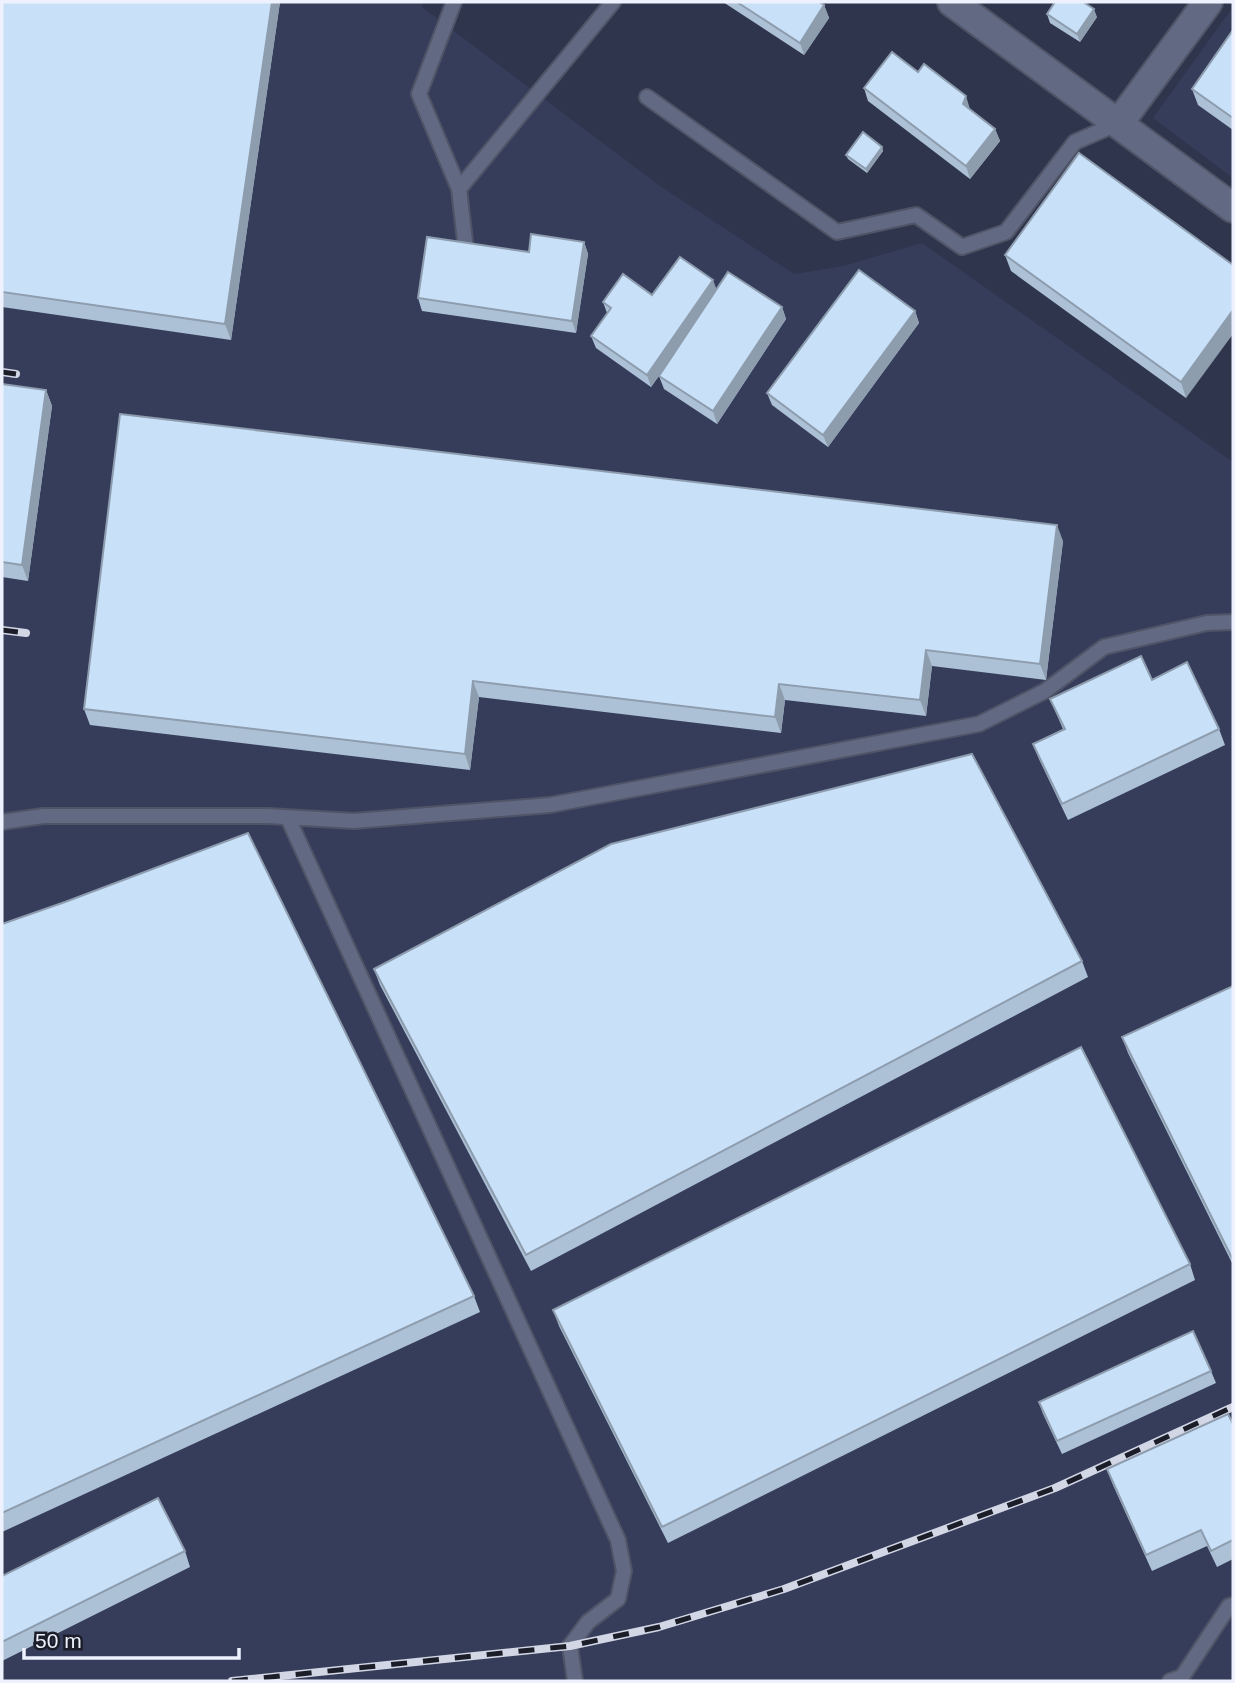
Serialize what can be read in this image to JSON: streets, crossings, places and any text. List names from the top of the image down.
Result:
{
  "scale_bar": "50 m"
}
